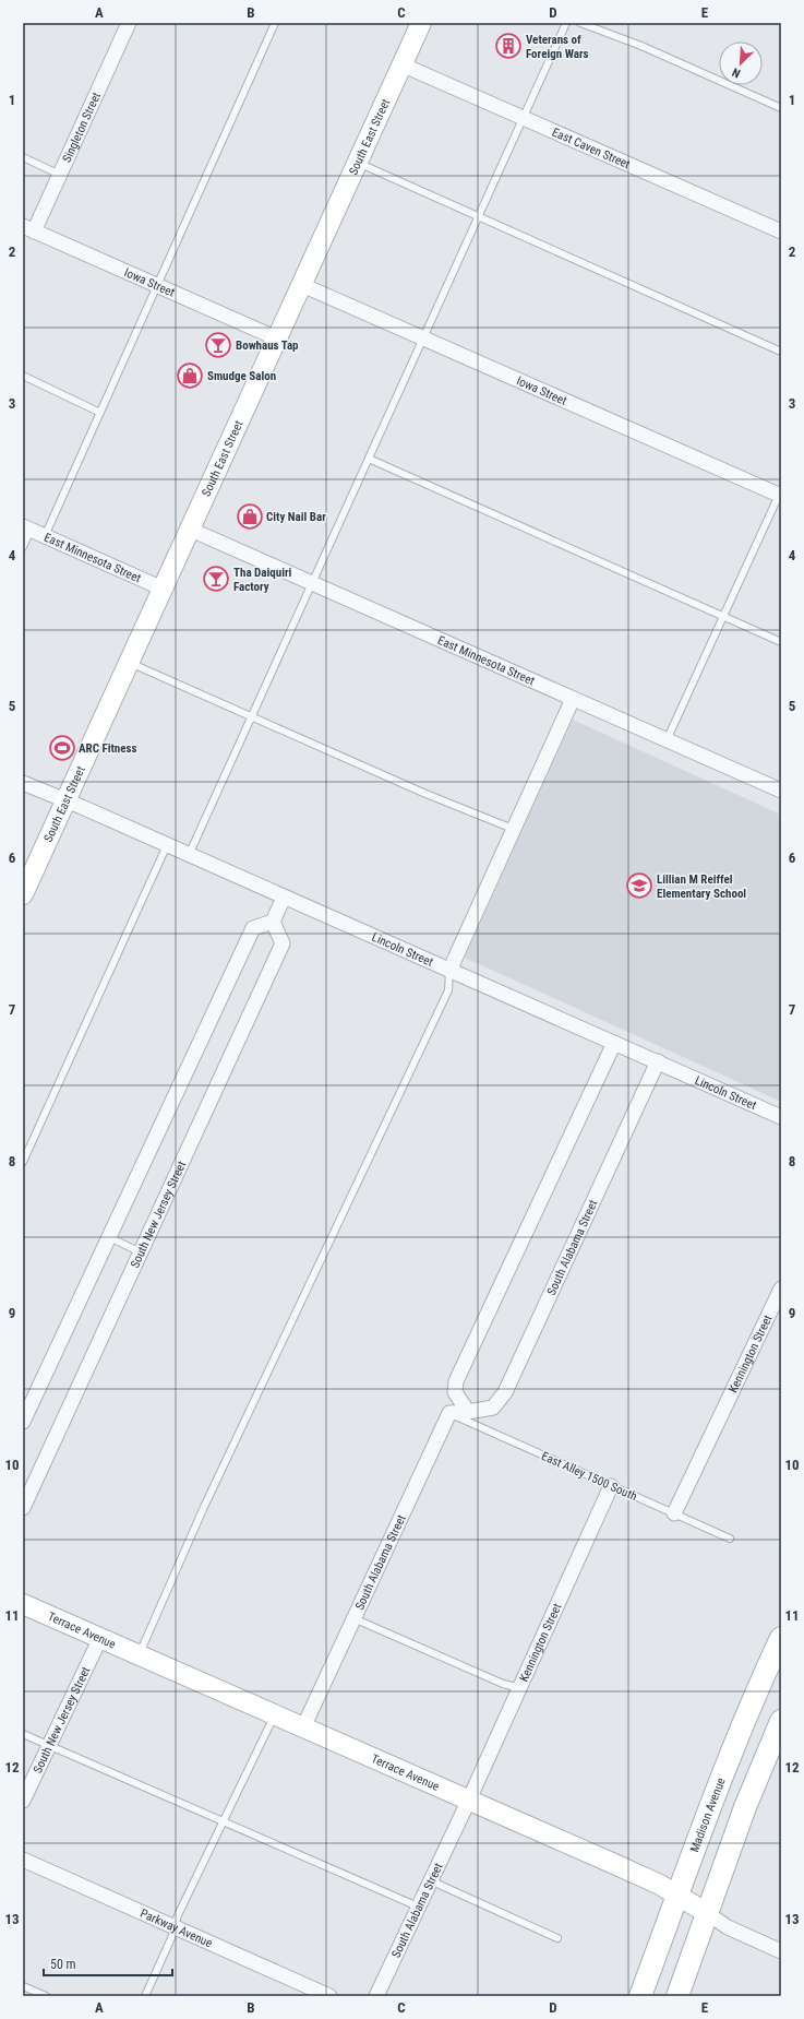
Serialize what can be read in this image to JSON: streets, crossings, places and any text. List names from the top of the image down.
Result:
{
  "streets": {
    "main road": ["South East Street", "Terrace Avenue", "Madison Avenue"],
    "street": [
      "Singleton Street",
      "East Caven Street",
      "Iowa Street",
      "East Minnesota Street",
      "Lincoln Street",
      "South New Jersey Street",
      "South Alabama Street",
      "Kennington Street",
      "Parkway Avenue"
    ],
    "lane": ["East Alley 1500 South"]
  },
  "crossings": [
    ["Singleton Street", "Iowa Street"],
    ["South East Street", "East Caven Street"],
    ["South East Street", "Iowa Street"],
    ["South East Street", "East Minnesota Street"],
    ["South East Street", "Lincoln Street"],
    ["Lincoln Street", "South Alabama Street"],
    ["South New Jersey Street", "Terrace Avenue"],
    ["South Alabama Street", "Kennington Street"],
    ["South Alabama Street", "East Alley 1500 South"],
    ["South Alabama Street", "Terrace Avenue"],
    ["Kennington Street", "East Alley 1500 South"],
    ["Kennington Street", "Terrace Avenue"],
    ["Terrace Avenue", "Madison Avenue"]
  ],
  "places": {
    "building": ["Veterans of Foreign Wars"],
    "bar": ["Bowhaus Tap", "Tha Daiquiri Factory"],
    "shop": ["Smudge Salon", "City Nail Bar"],
    "sports": ["ARC Fitness"],
    "school or university": ["Lillian M Reiffel Elementary School"]
  },
  "scale_bar": "50 m",
  "north": "bottom left",
  "grid": {
    "columns": [
      "A",
      "B",
      "C",
      "D",
      "E"
    ],
    "rows": [
      "1",
      "2",
      "3",
      "4",
      "5",
      "6",
      "7",
      "8",
      "9",
      "10",
      "11",
      "12",
      "13"
    ]
  }
}
